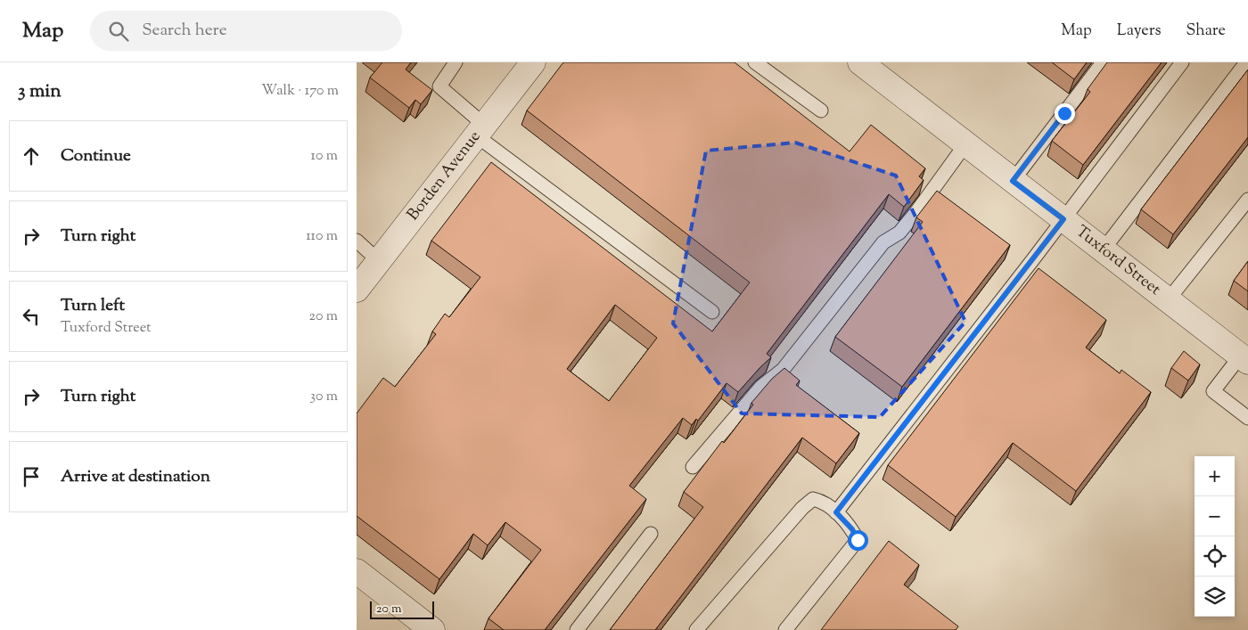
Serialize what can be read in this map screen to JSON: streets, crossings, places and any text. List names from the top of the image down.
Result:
{
  "streets": {
    "street": ["Borden Avenue", "Tuxford Street"]
  },
  "scale_bar": "20 m",
  "page": {
    "header": "Map",
    "search": "Search here",
    "nav": ["Map", "Layers", "Share"],
    "heading": ["3 min", "Walk · 170 m"],
    "list": [
      ["Continue", "10 m"],
      ["Turn right", "110 m"],
      ["Turn left", "Tuxford Street", "20 m"],
      ["Turn right", "30 m"],
      "Arrive at destination"
    ],
    "map_buttons": ["+", "−"],
    "scale": "20 m"
  }
}
